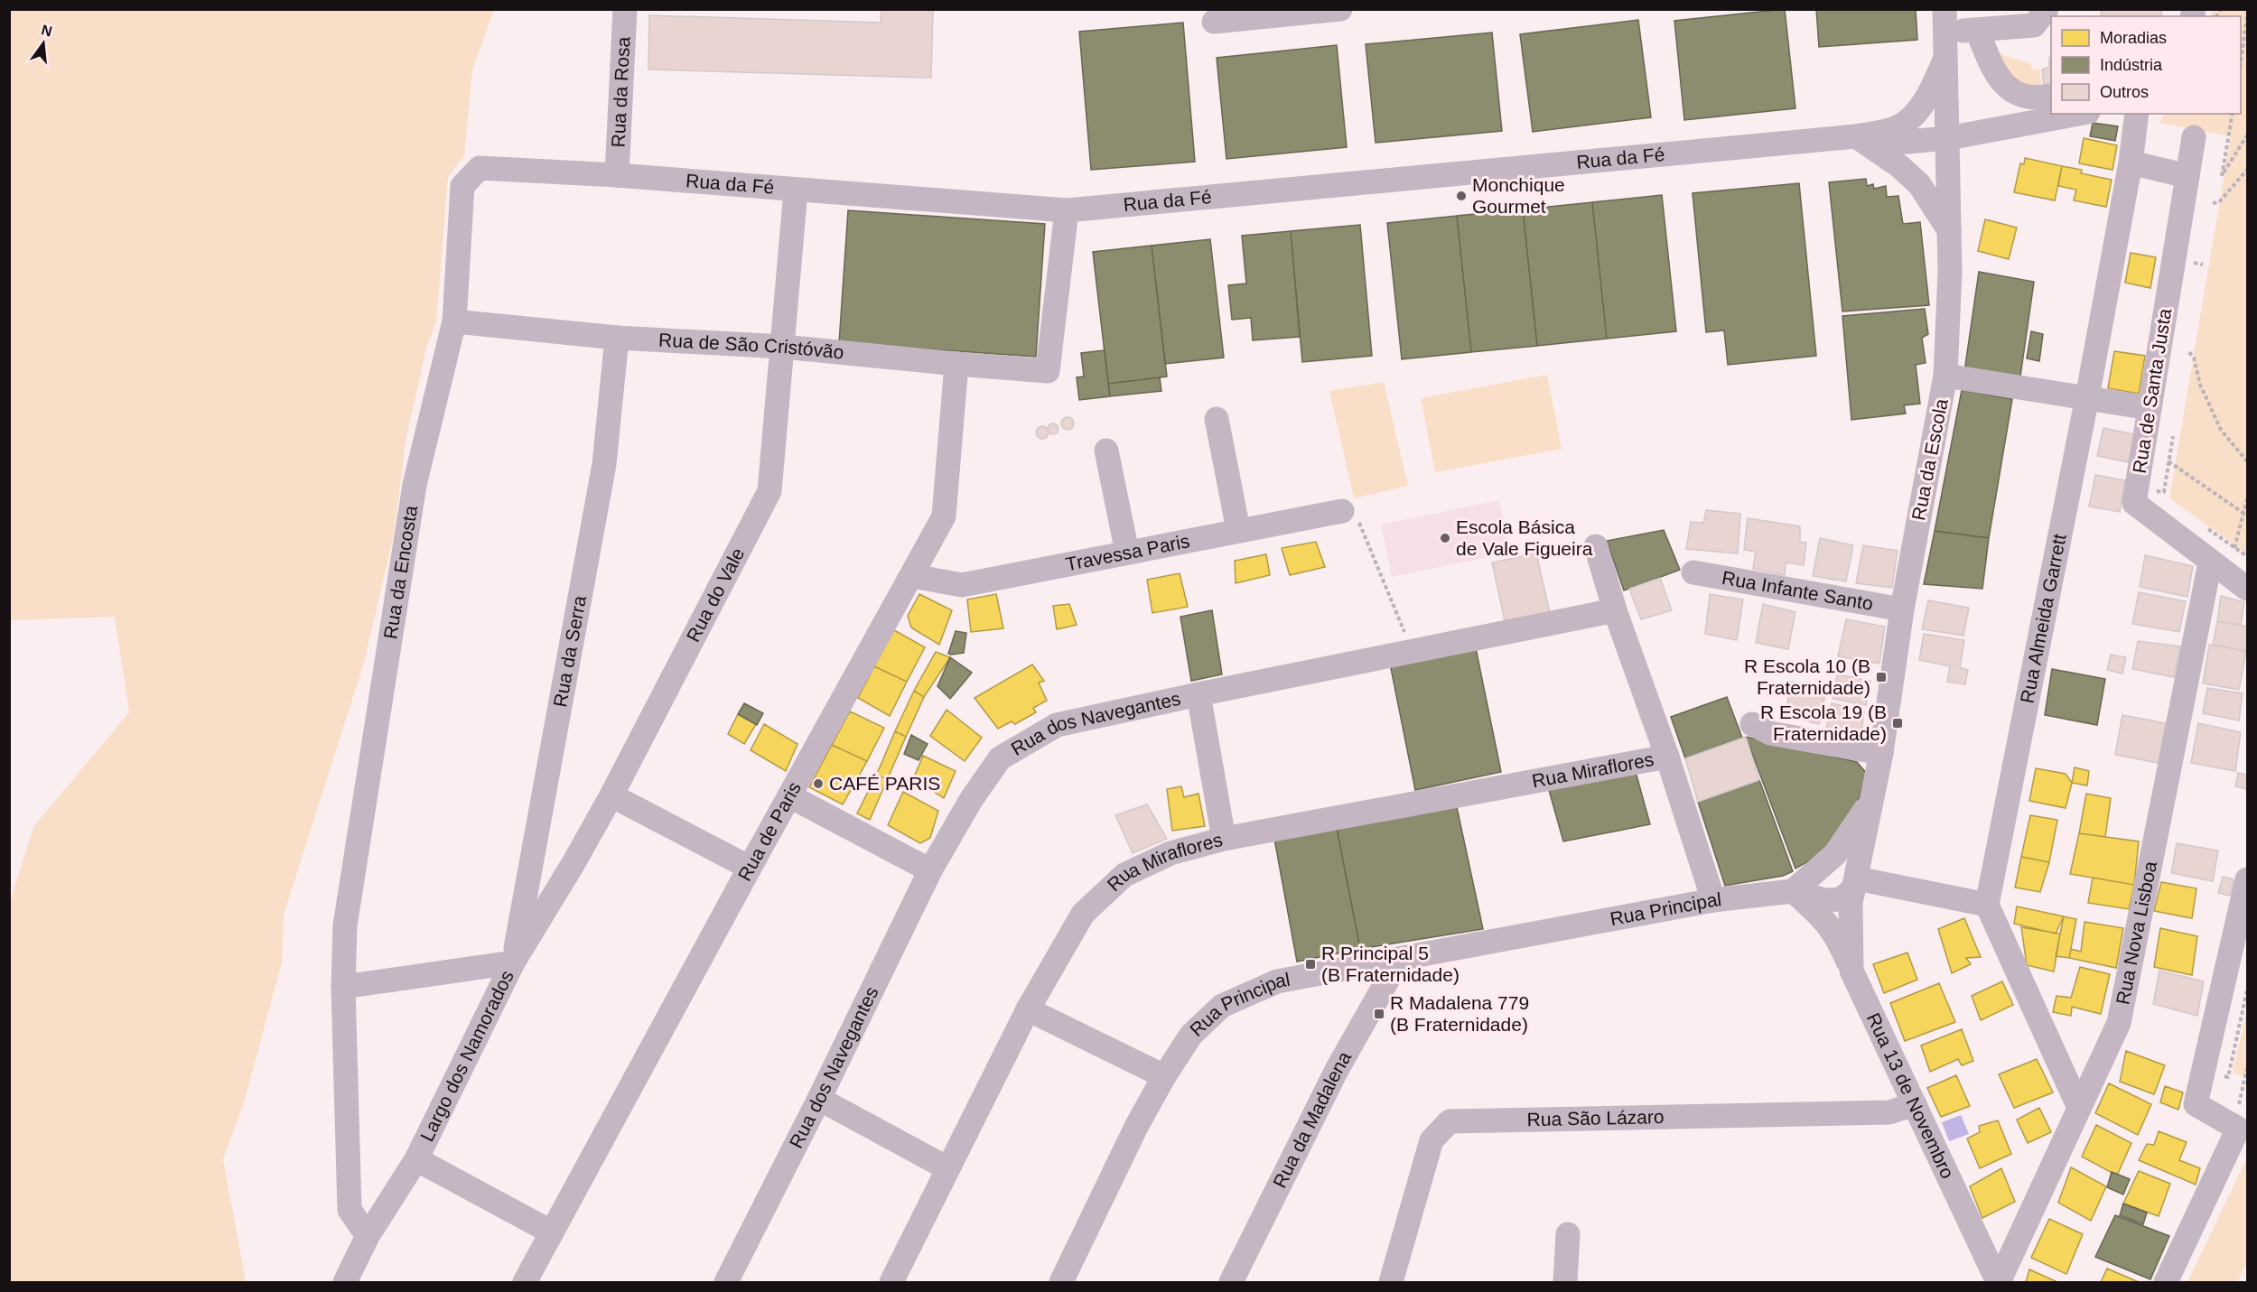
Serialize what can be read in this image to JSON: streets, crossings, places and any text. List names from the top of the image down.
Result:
{
  "streets": {
    "street": [
      "Rua da Rosa",
      "Rua da Fé",
      "Rua de São Cristóvão",
      "Rua de Santa Justa",
      "Rua da Escola",
      "Travessa Paris",
      "Rua da Encosta",
      "Rua Infante Santo",
      "Rua do Vale",
      "Rua Almeida Garrett",
      "Rua da Serra",
      "Rua dos Navegantes",
      "Rua Miraflores",
      "Rua de Paris",
      "Rua Principal",
      "Rua Nova Lisboa",
      "Largo dos Namorados",
      "Rua 13 de Novembro",
      "Rua São Lázaro",
      "Rua da Madalena"
    ]
  },
  "crossings": [
    ["Rua da Rosa", "Rua da Fé"],
    ["Rua da Fé", "Rua de São Cristóvão"],
    ["Rua da Fé", "Rua da Escola"],
    ["Rua da Fé", "Rua da Encosta"],
    ["Rua da Fé", "Rua do Vale"],
    ["Rua de São Cristóvão", "Rua da Encosta"],
    ["Rua de São Cristóvão", "Rua do Vale"],
    ["Rua de São Cristóvão", "Rua da Serra"],
    ["Rua de São Cristóvão", "Rua de Paris"],
    ["Rua de Santa Justa", "Rua Nova Lisboa"],
    ["Rua da Escola", "Rua Infante Santo"],
    ["Rua da Escola", "Rua 13 de Novembro"],
    ["Travessa Paris", "Rua de Paris"],
    ["Rua da Encosta", "Largo dos Namorados"],
    ["Rua do Vale", "Rua da Serra"],
    ["Rua do Vale", "Largo dos Namorados"],
    ["Rua da Serra", "Largo dos Namorados"],
    ["Rua Principal", "Rua da Madalena"],
    ["Rua Nova Lisboa", "Rua 13 de Novembro"],
    ["Rua 13 de Novembro", "Rua São Lázaro"]
  ],
  "places": {
    "other": ["Monchique Gourmet", "Escola Básica de Vale Figueira", "CAFÉ PARIS"],
    "transit": [
      "R Escola 10 (B Fraternidade)",
      "R Escola 19 (B Fraternidade)",
      "R Principal 5 (B Fraternidade)",
      "R Madalena 779 (B Fraternidade)"
    ]
  },
  "legend": ["Moradias", "Indústria", "Outros"],
  "north": "top"
}
